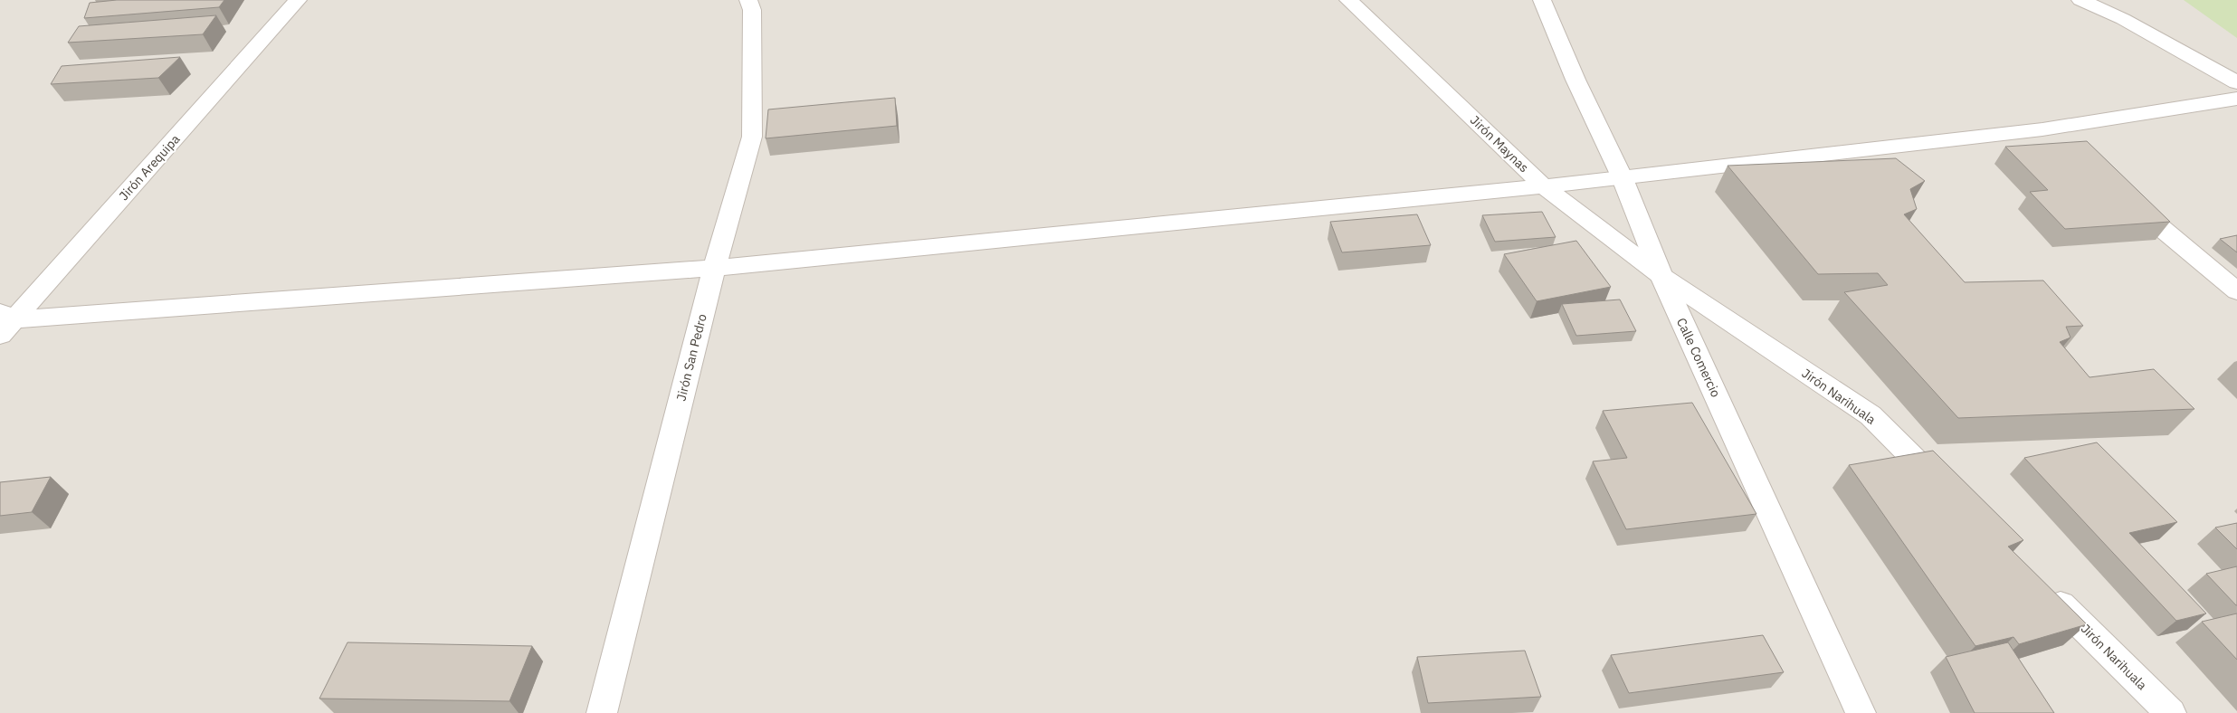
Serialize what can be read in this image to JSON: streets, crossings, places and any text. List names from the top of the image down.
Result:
{
  "streets": {
    "street": [
      "Jirón Maynas",
      "Jirón Arequipa",
      "Jirón San Pedro",
      "Calle Comercio",
      "Jirón Narihuala"
    ]
  },
  "crossings": [
    ["Jirón Maynas", "Calle Comercio"],
    ["Jirón Maynas", "Jirón Narihuala"],
    ["Calle Comercio", "Jirón Narihuala"]
  ]
}
